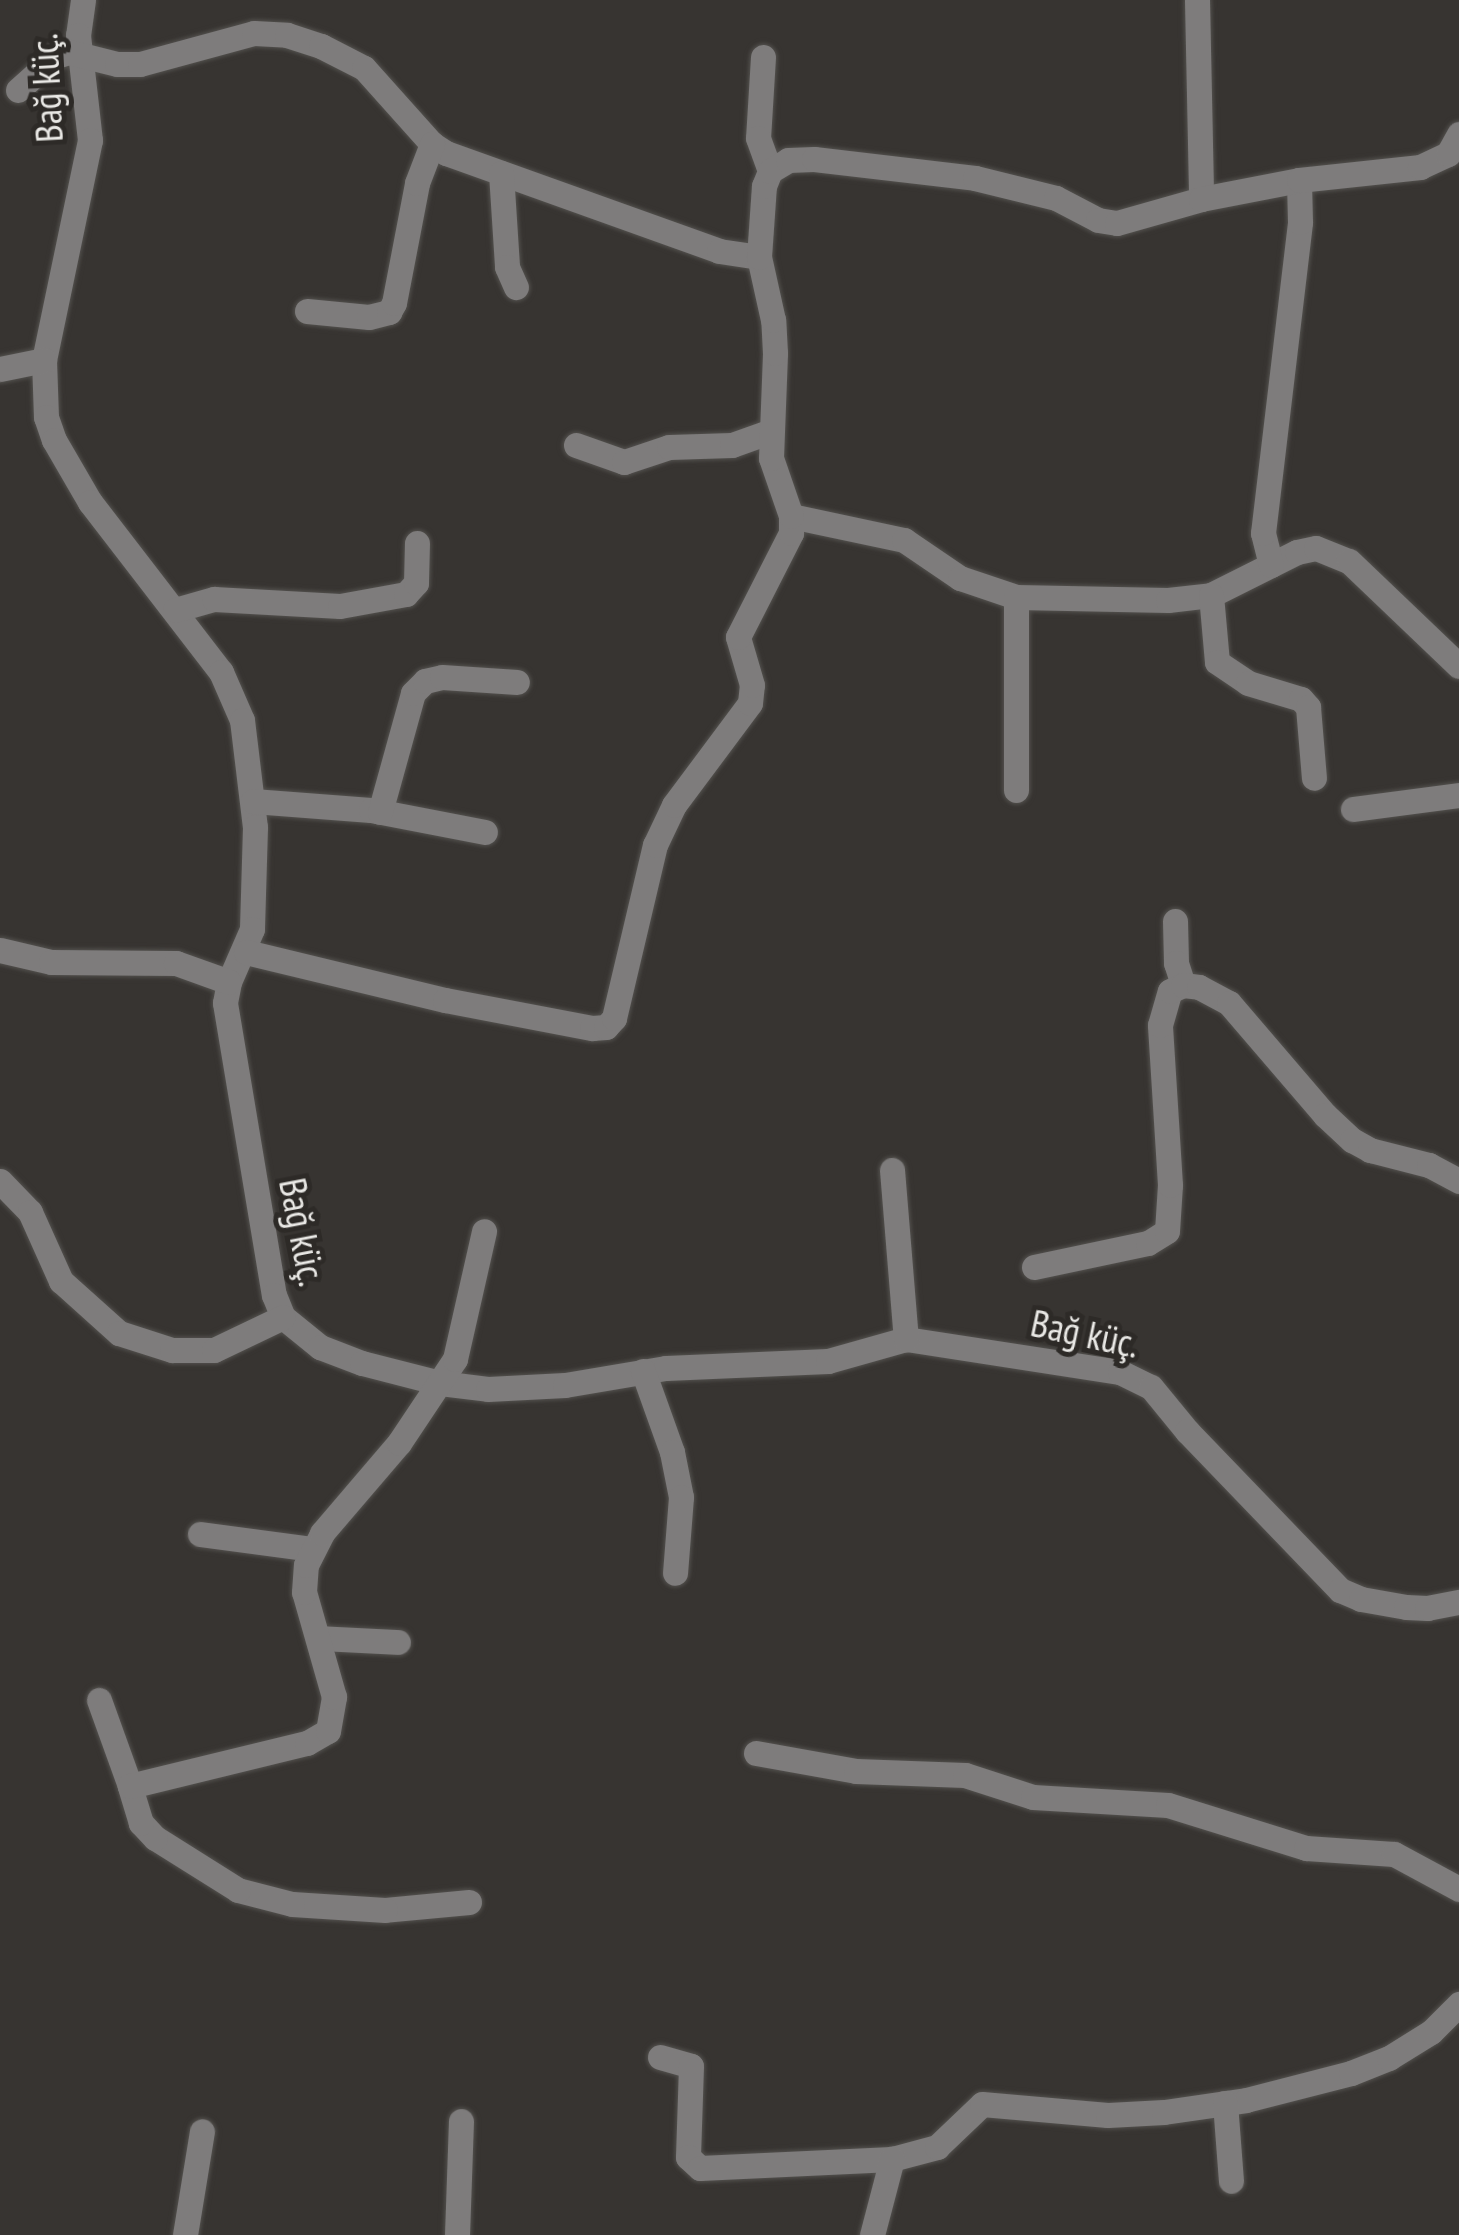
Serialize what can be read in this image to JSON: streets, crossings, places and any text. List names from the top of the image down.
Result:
{
  "streets": {
    "street": ["Bağ küç."]
  }
}
